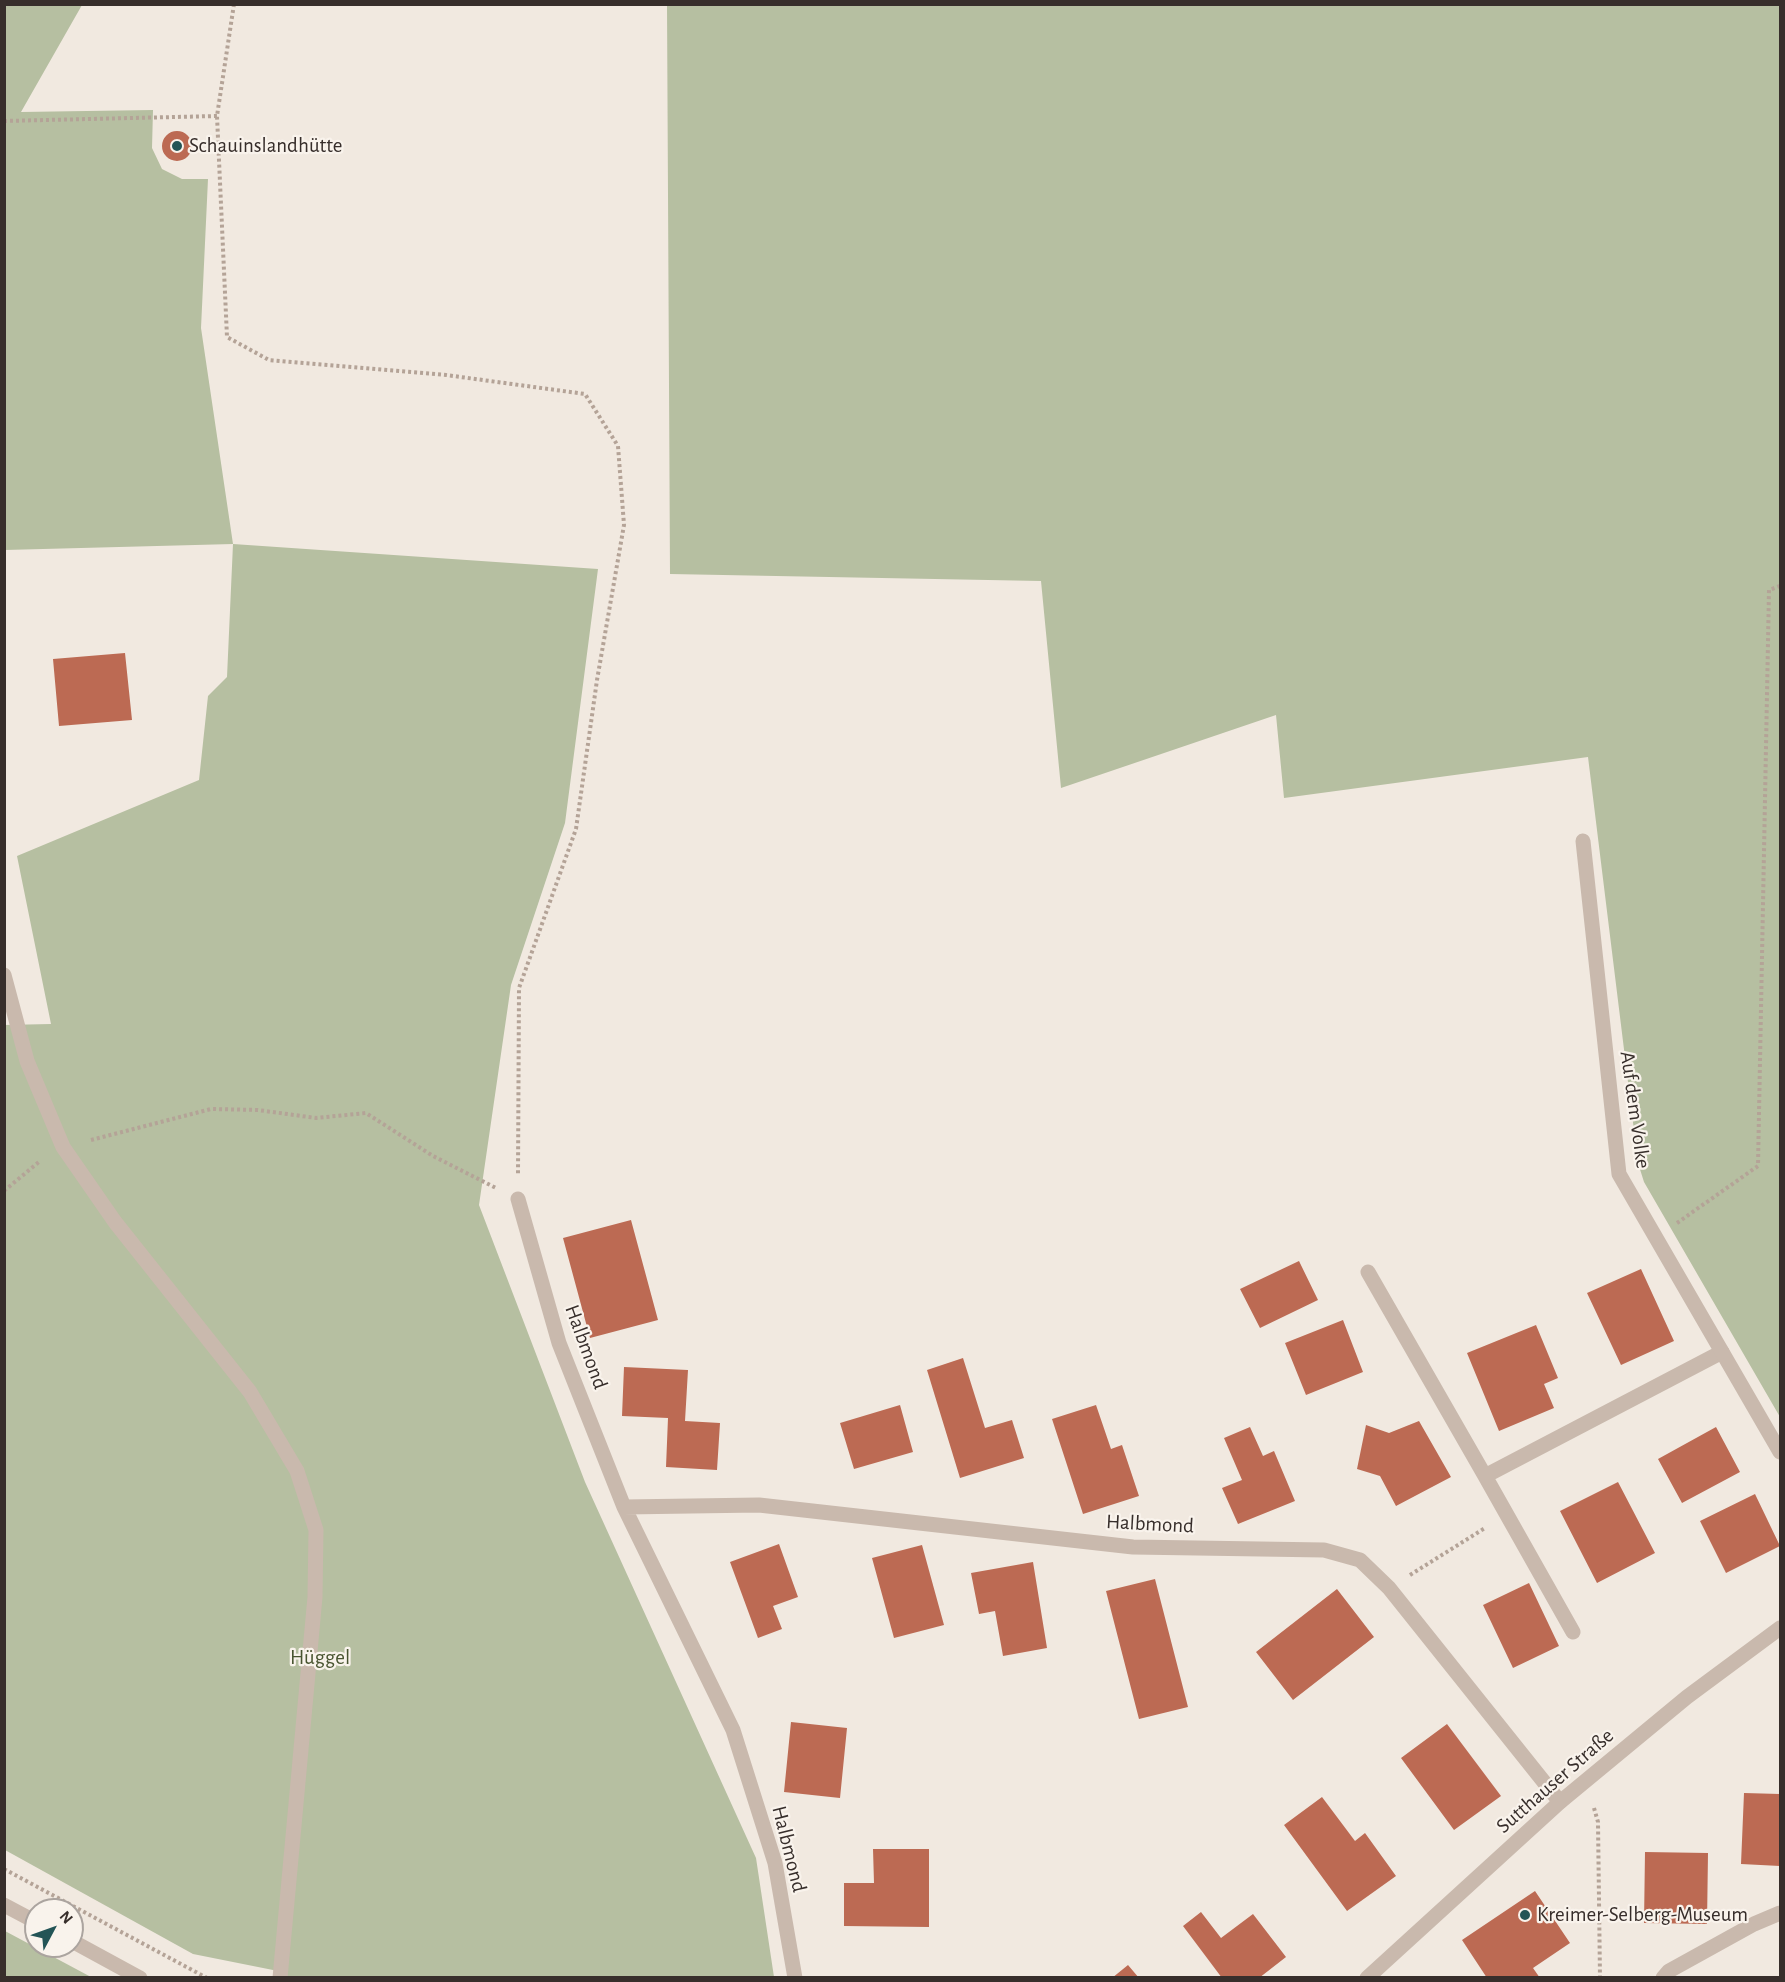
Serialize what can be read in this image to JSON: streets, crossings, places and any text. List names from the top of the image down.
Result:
{
  "streets": {
    "street": ["Auf dem Volke", "Halbmond", "Sutthauser Straße"]
  },
  "crossings": [
    ["Halbmond", "Sutthauser Straße"]
  ],
  "parks": ["Hüggel"],
  "places": ["Schauinslandhütte", "Kreimer-Selberg-Museum"],
  "north": "top right"
}
